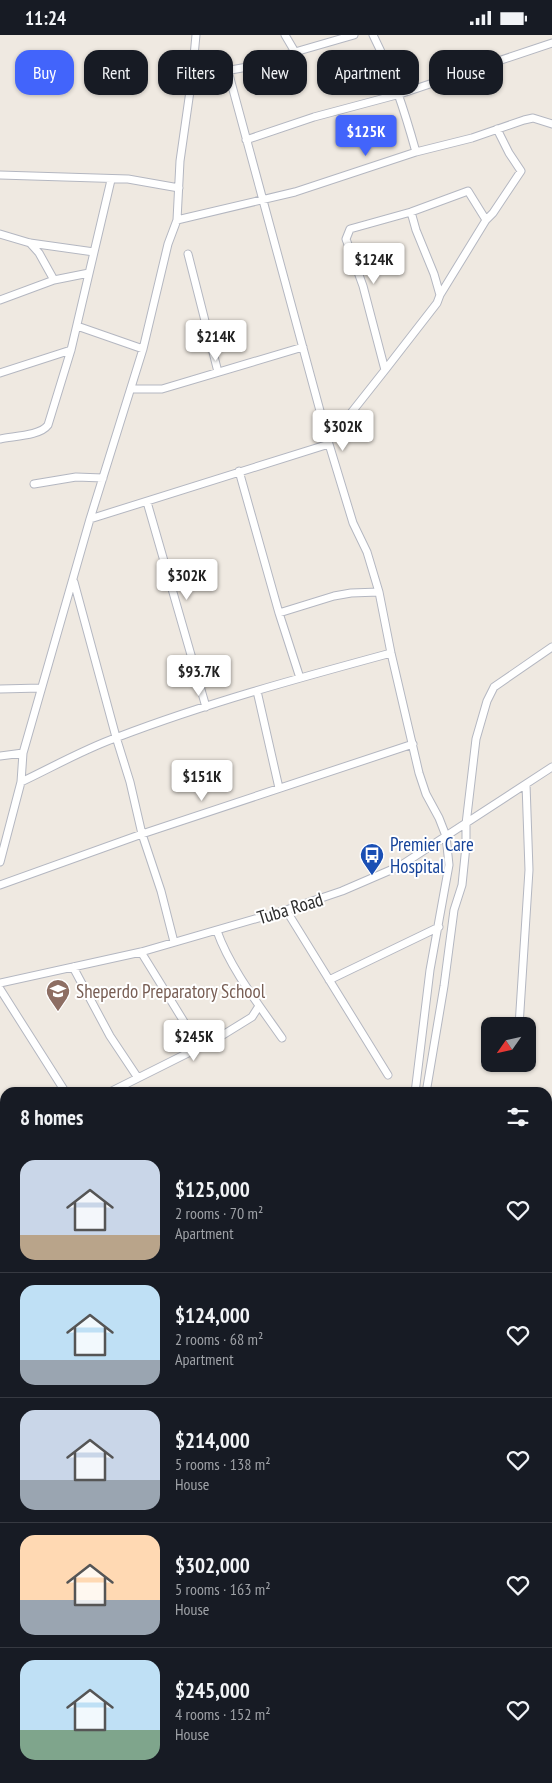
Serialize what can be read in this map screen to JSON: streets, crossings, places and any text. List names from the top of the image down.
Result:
{
  "streets": {
    "street": ["Tuba Road"]
  },
  "places": {
    "bus stop": ["Premier Care Hospital"],
    "school or university": ["Sheperdo Preparatory School"]
  },
  "north": "bottom left",
  "page": {
    "status": "11:24",
    "chip": [
      "Buy",
      "Rent",
      "Filters",
      "New",
      "Apartment",
      "House"
    ],
    "price": [
      "$125K",
      "$124K",
      "$214K",
      "$302K",
      "$302K",
      "$93.7K",
      "$151K",
      "$245K"
    ],
    "heading": "8 homes",
    "list": [
      {
        "name": "$125,000",
        "note": "2 rooms · 70 m² · Apartment"
      },
      {
        "name": "$124,000",
        "note": "2 rooms · 68 m² · Apartment"
      },
      {
        "name": "$214,000",
        "note": "5 rooms · 138 m² · House"
      },
      {
        "name": "$302,000",
        "note": "5 rooms · 163 m² · House"
      },
      {
        "name": "$245,000",
        "note": "4 rooms · 152 m² · House"
      }
    ]
  }
}
